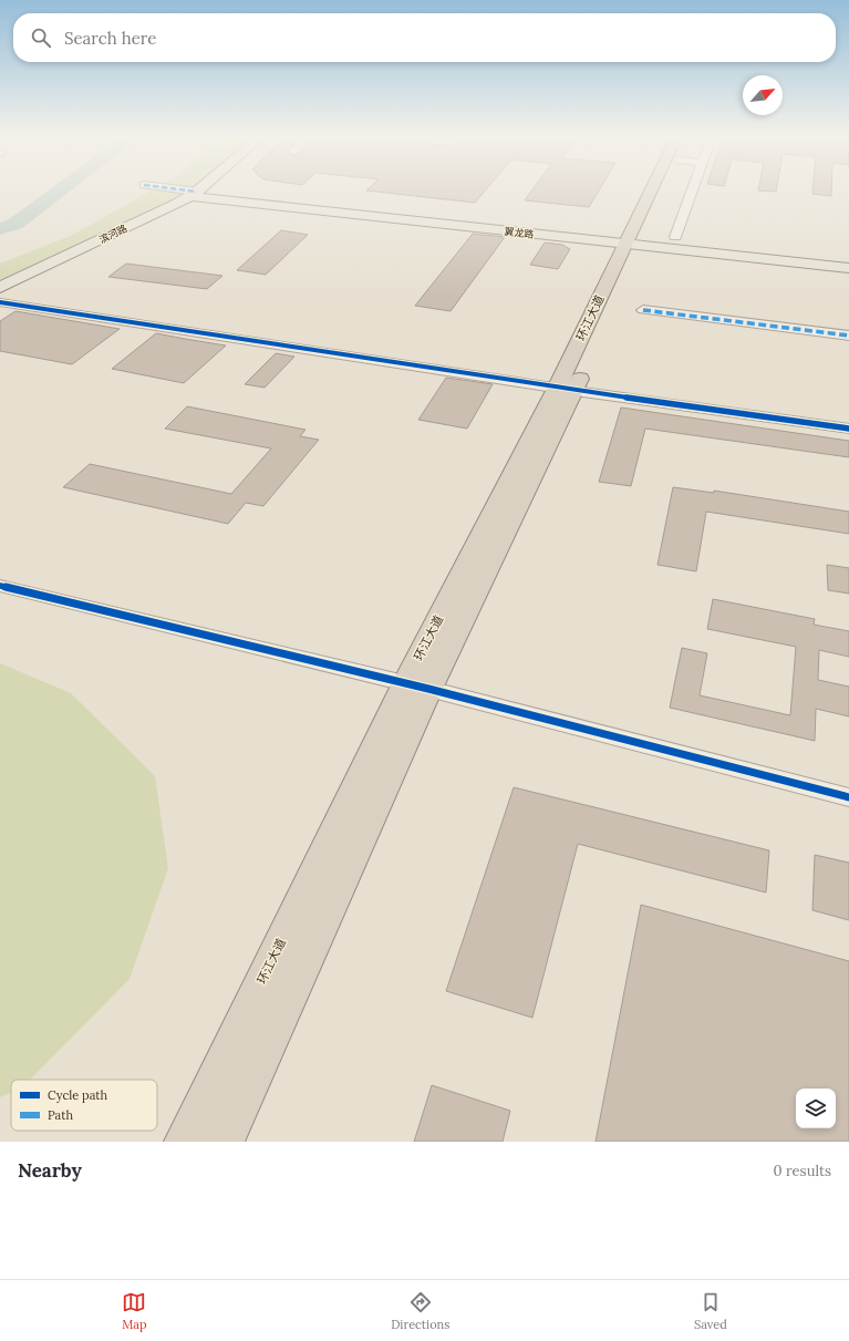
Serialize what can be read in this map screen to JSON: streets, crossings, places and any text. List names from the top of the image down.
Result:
{
  "streets": {
    "highway": ["环江大道"],
    "main road": ["翼龙路", "滨河路"]
  },
  "crossings": [
    ["翼龙路", "滨河路"],
    ["翼龙路", "环江大道"]
  ],
  "legend": ["Cycle path", "Path"],
  "north": "top right",
  "page": {
    "search": "Search here",
    "heading": ["Nearby", "0 results"],
    "nav": ["Map", "Directions", "Saved"]
  }
}
